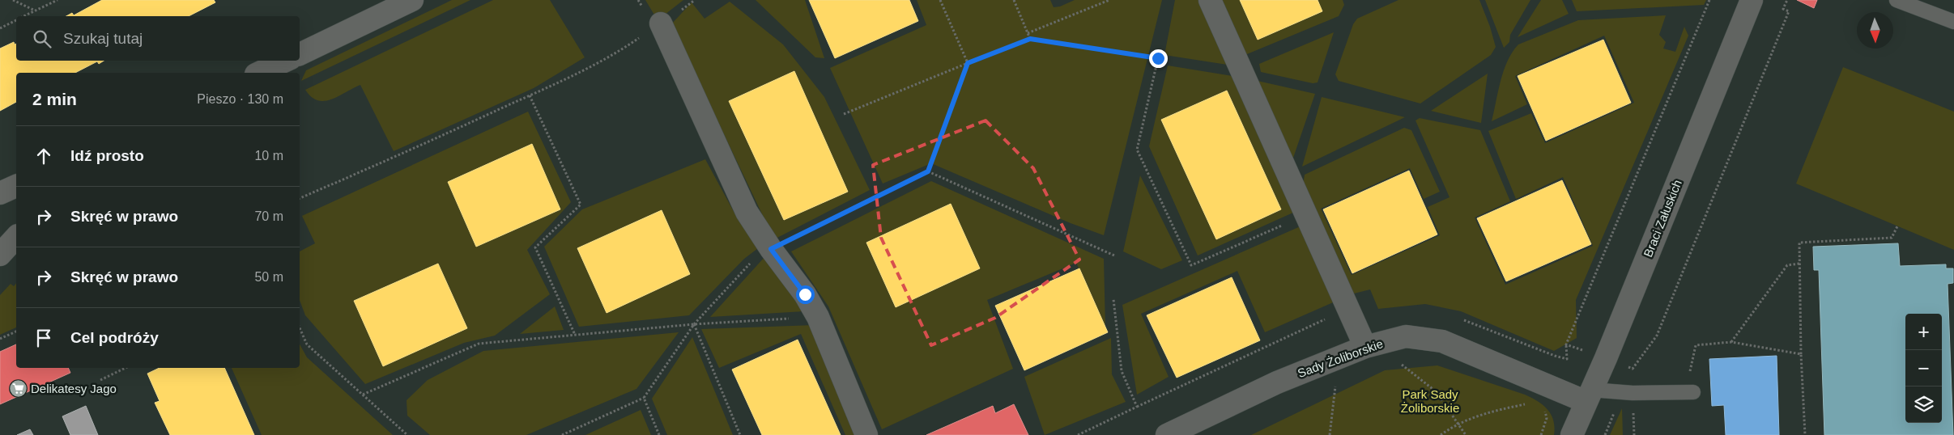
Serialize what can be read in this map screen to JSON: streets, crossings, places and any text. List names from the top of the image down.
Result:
{
  "streets": {
    "street": ["Braci Załuskich", "Sady Żoliborskie"]
  },
  "crossings": [
    ["Braci Załuskich", "Sady Żoliborskie"]
  ],
  "parks": ["Park Sady Żoliborskie"],
  "places": {
    "supermarket": ["Delikatesy Jago"]
  },
  "north": "bottom",
  "page": {
    "search": "Szukaj tutaj",
    "heading": ["2 min", "Pieszo · 130 m"],
    "list": [
      ["Idź prosto", "10 m"],
      ["Skręć w prawo", "70 m"],
      ["Skręć w prawo", "50 m"],
      "Cel podróży"
    ],
    "map_buttons": ["+", "−"]
  }
}
